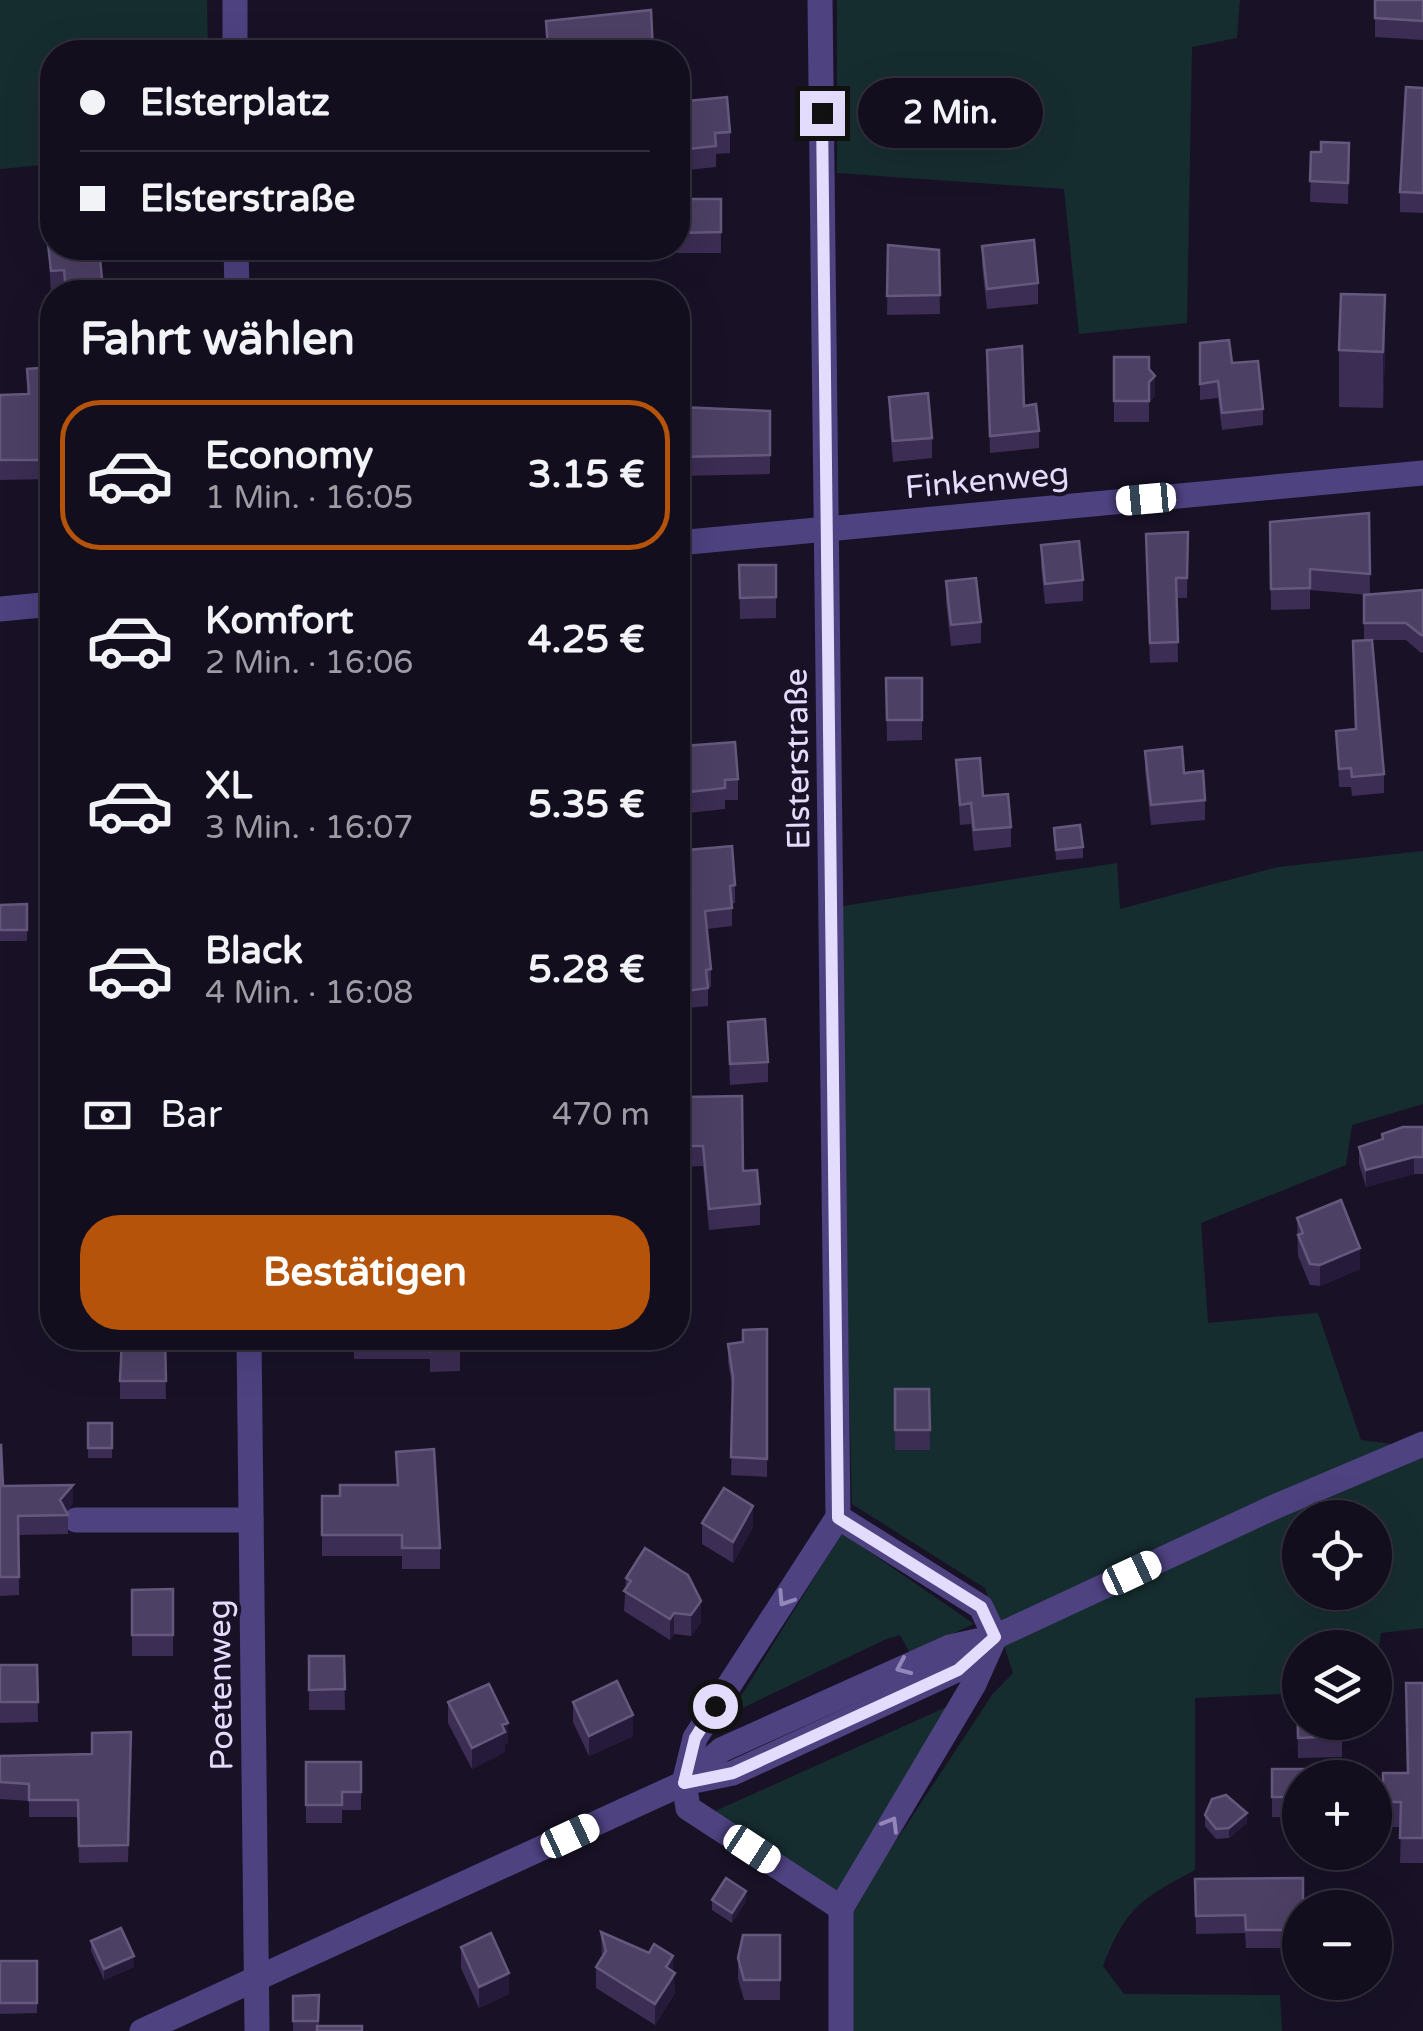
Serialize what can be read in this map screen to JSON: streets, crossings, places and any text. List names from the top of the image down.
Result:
{
  "streets": {
    "street": ["Finkenweg", "Elsterstraße", "Poetenweg"]
  },
  "crossings": [
    ["Finkenweg", "Elsterstraße"]
  ],
  "page": {
    "banner": ["Elsterplatz", "Elsterstraße"],
    "bubble": "2 Min.",
    "heading": "Fahrt wählen",
    "list": [
      {
        "name": "Economy",
        "note": "1 Min. · 16:05",
        "value": "3.15 €"
      },
      {
        "name": "Komfort",
        "note": "2 Min. · 16:06",
        "value": "4.25 €"
      },
      {
        "name": "XL",
        "note": "3 Min. · 16:07",
        "value": "5.35 €"
      },
      {
        "name": "Black",
        "note": "4 Min. · 16:08",
        "value": "5.28 €"
      }
    ],
    "pay": ["Bar", "470 m"],
    "buttons": "Bestätigen",
    "map_buttons": ["+", "−"]
  }
}
